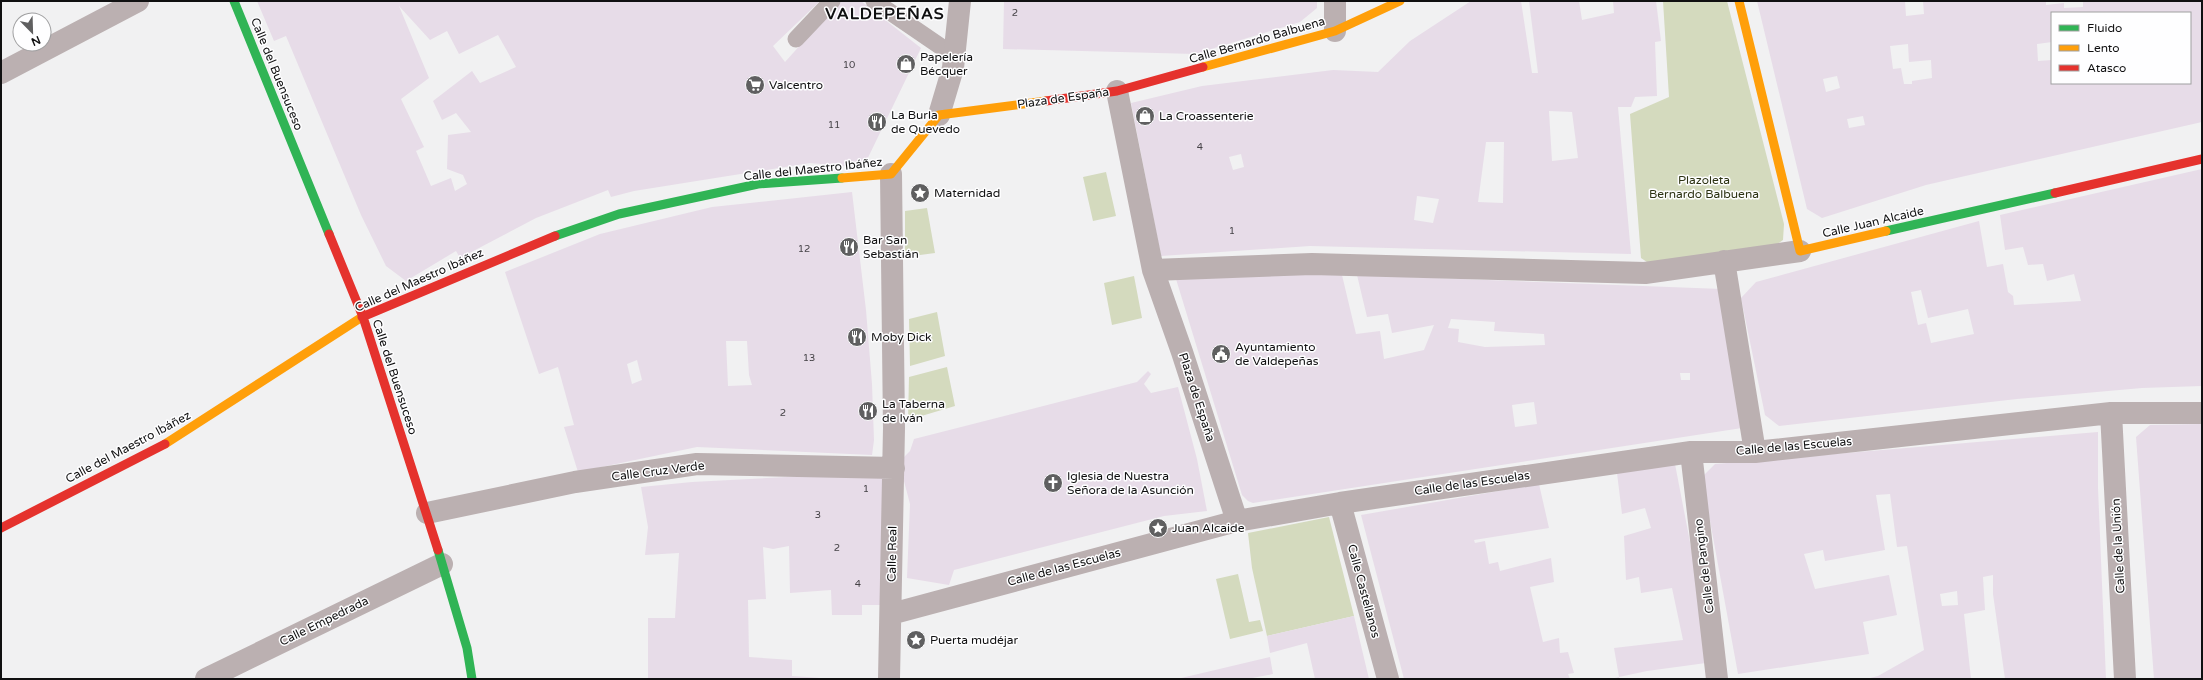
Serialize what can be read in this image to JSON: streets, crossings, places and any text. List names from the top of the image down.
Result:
{
  "streets": {
    "street": [
      "Calle Bernardo Balbuena",
      "Calle del Buensuceso",
      "Plaza de España",
      "Calle del Maestro Ibáñez",
      "Calle Juan Alcaide",
      "Calle de las Escuelas",
      "Calle Cruz Verde",
      "Calle de la Unión",
      "Calle Real",
      "Calle de Pangino",
      "Calle Castellanos",
      "Calle Empedrada"
    ]
  },
  "crossings": [
    ["Calle Bernardo Balbuena", "Plaza de España"],
    ["Calle del Buensuceso", "Calle del Maestro Ibáñez"],
    ["Calle del Buensuceso", "Calle Cruz Verde"],
    ["Calle del Buensuceso", "Calle Empedrada"],
    ["Plaza de España", "Calle de las Escuelas"],
    ["Calle del Maestro Ibáñez", "Calle Real"],
    ["Calle de las Escuelas", "Calle de la Unión"],
    ["Calle de las Escuelas", "Calle Real"],
    ["Calle de las Escuelas", "Calle de Pangino"],
    ["Calle de las Escuelas", "Calle Castellanos"],
    ["Calle Cruz Verde", "Calle Real"]
  ],
  "districts": ["VALDEPEÑAS"],
  "parks": ["Plazoleta Bernardo Balbuena"],
  "places": {
    "shop": ["Papelería Bécquer", "La Croassenterie"],
    "supermarket": ["Valcentro"],
    "restaurant": [
      "La Burla de Quevedo",
      "Bar San Sebastián",
      "Moby Dick",
      "La Taberna de Iván"
    ],
    "place": ["Maternidad", "Juan Alcaide", "Puerta mudéjar"],
    "public building": ["Ayuntamiento de Valdepeñas"],
    "church": ["Iglesia de Nuestra Señora de la Asunción"]
  },
  "house_numbers": [
    "2",
    "10",
    "11",
    "4",
    "1",
    "12",
    "13",
    "2",
    "1",
    "3",
    "2",
    "4"
  ],
  "legend": ["Fluido", "Lento", "Atasco"],
  "north": "bottom right"
}
